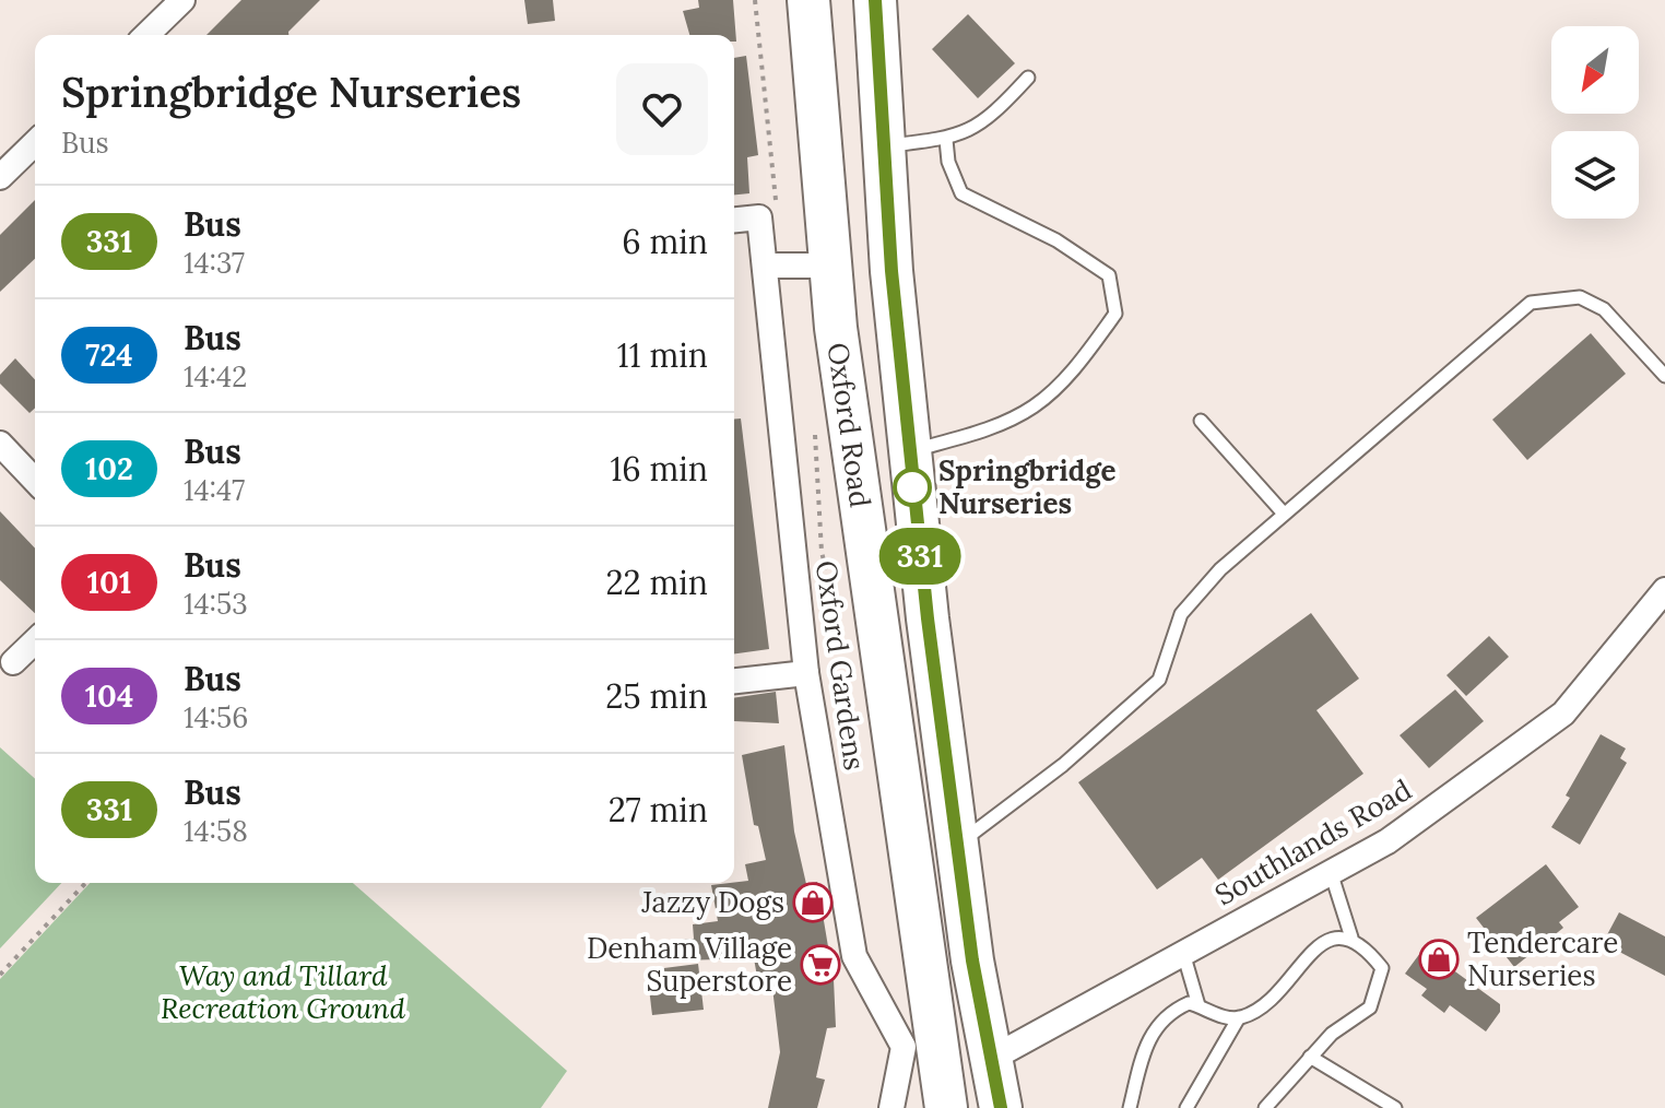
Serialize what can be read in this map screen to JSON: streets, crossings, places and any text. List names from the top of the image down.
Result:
{
  "streets": {
    "highway": ["Oxford Road"],
    "street": ["Oxford Gardens", "Southlands Road"]
  },
  "crossings": [
    ["Oxford Road", "Oxford Gardens"],
    ["Oxford Road", "Southlands Road"]
  ],
  "parks": ["Way and Tillard Recreation Ground"],
  "places": {
    "other": ["Springbridge Nurseries"],
    "shop": ["Jazzy Dogs", "Tendercare Nurseries"],
    "supermarket": ["Denham Village Superstore"]
  },
  "lines": ["bus line 331"],
  "north": "bottom left",
  "page": {
    "on_map": "331",
    "heading": ["Springbridge Nurseries", "Bus"],
    "list": [
      {
        "mark": "331",
        "name": "Bus",
        "note": "14:37",
        "value": "6 min"
      },
      {
        "mark": "724",
        "name": "Bus",
        "note": "14:42",
        "value": "11 min"
      },
      {
        "mark": "102",
        "name": "Bus",
        "note": "14:47",
        "value": "16 min"
      },
      {
        "mark": "101",
        "name": "Bus",
        "note": "14:53",
        "value": "22 min"
      },
      {
        "mark": "104",
        "name": "Bus",
        "note": "14:56",
        "value": "25 min"
      },
      {
        "mark": "331",
        "name": "Bus",
        "note": "14:58",
        "value": "27 min"
      }
    ]
  }
}
